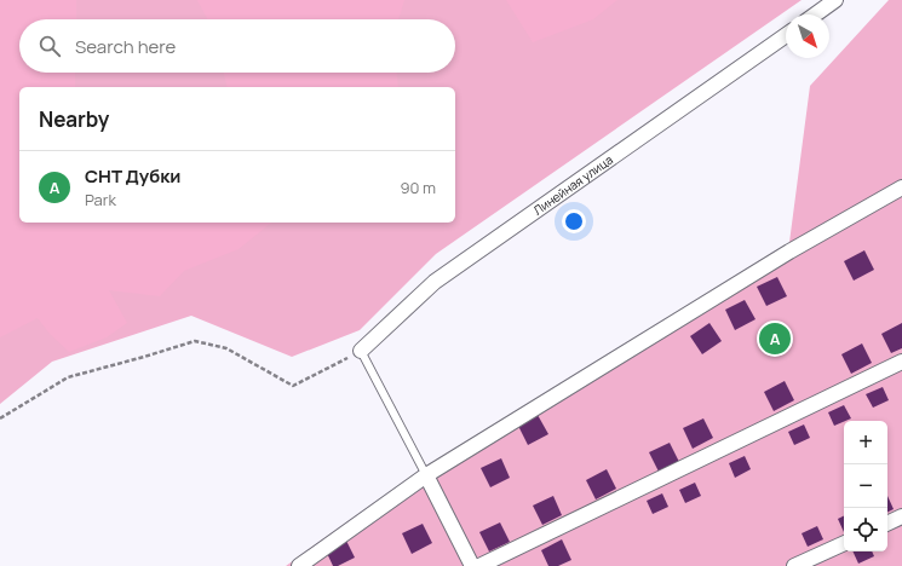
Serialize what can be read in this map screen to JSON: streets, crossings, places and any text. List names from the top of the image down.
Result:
{
  "streets": {
    "street": ["Линейная улица"]
  },
  "north": "bottom right",
  "page": {
    "search": "Search here",
    "heading": "Nearby",
    "list": [
      {
        "mark": "A",
        "name": "СНТ Дубки",
        "note": "Park",
        "value": "90 m"
      }
    ],
    "pins": "A",
    "map_buttons": ["+", "−"]
  }
}
